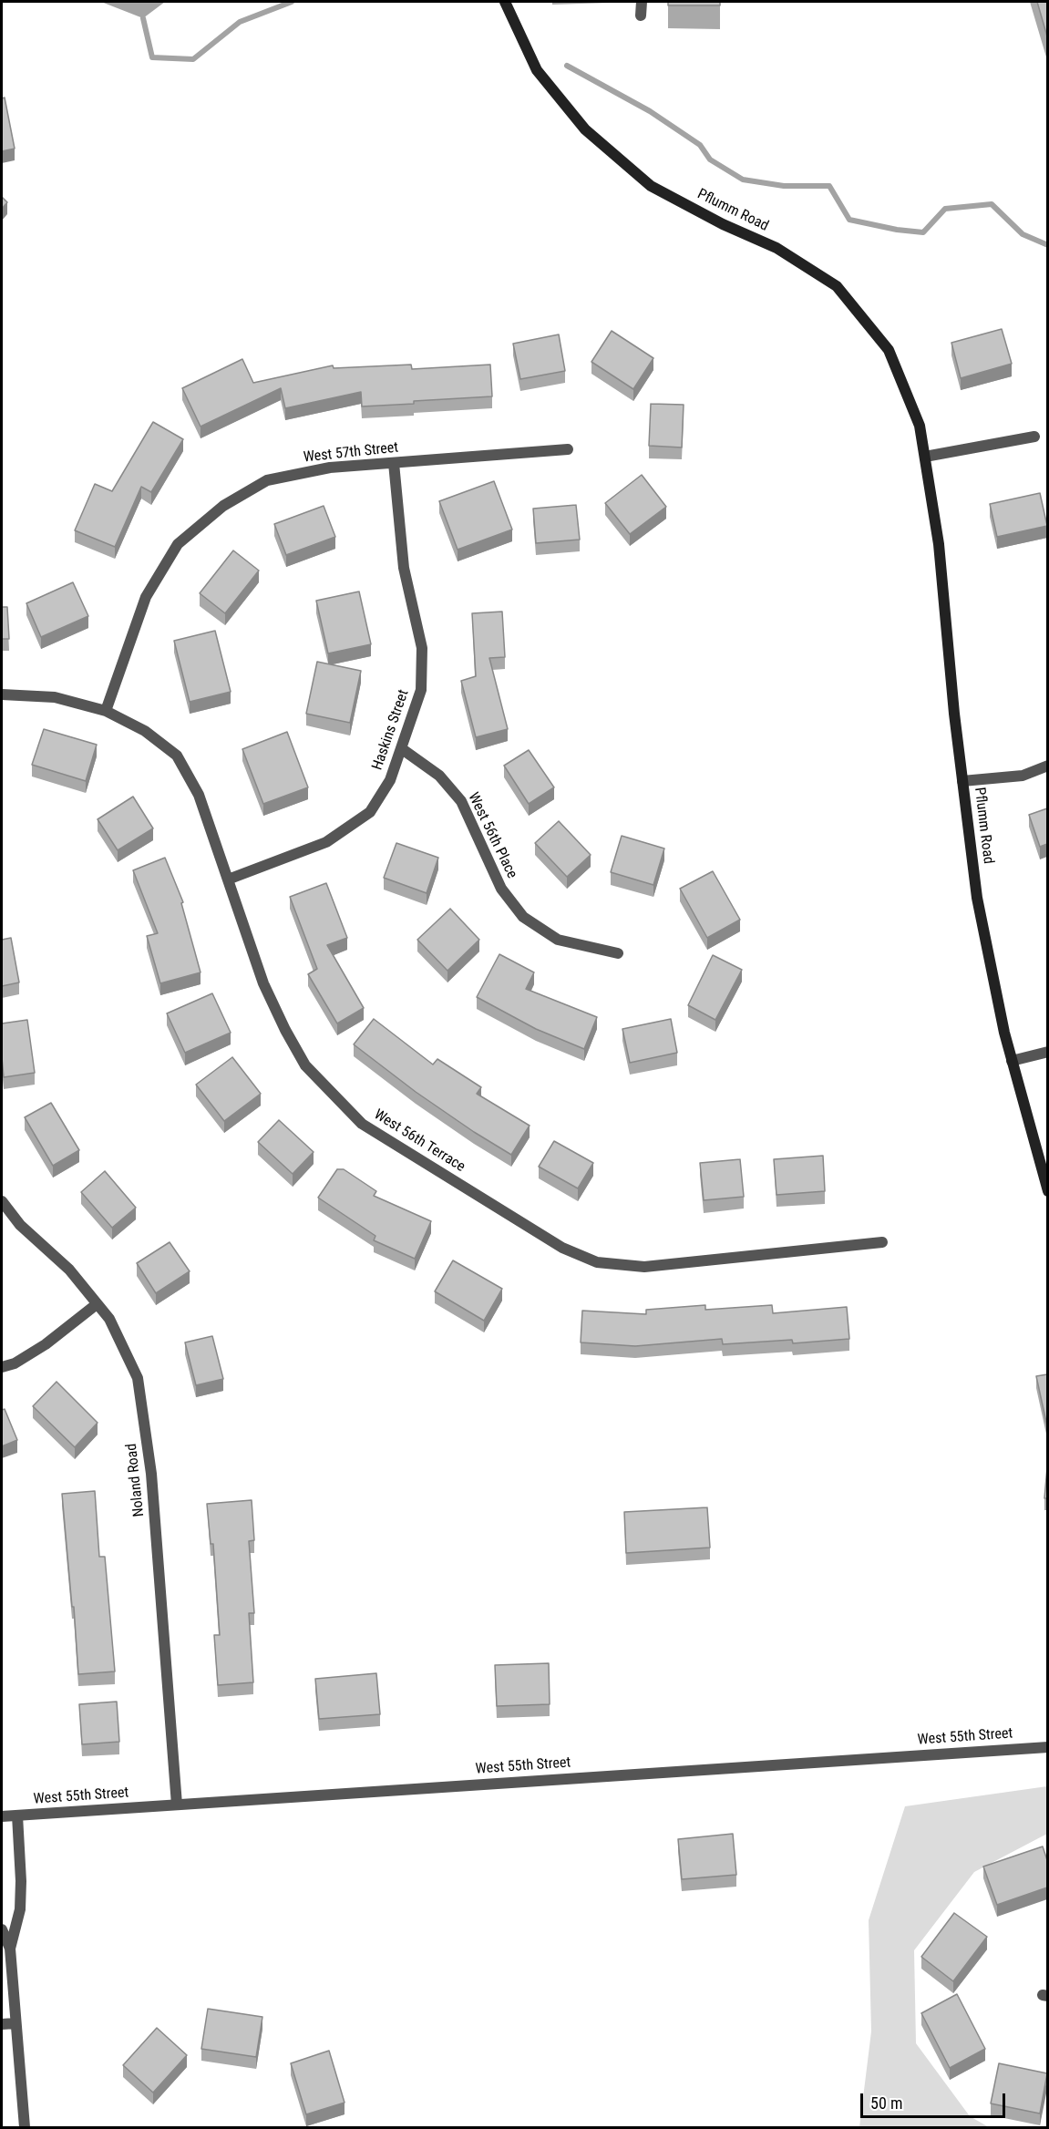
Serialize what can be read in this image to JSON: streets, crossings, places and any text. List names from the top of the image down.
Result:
{
  "streets": {
    "main road": ["Pflumm Road"],
    "street": [
      "West 57th Street",
      "Haskins Street",
      "West 56th Place",
      "West 56th Terrace",
      "Noland Road",
      "West 55th Street"
    ]
  },
  "crossings": [
    ["West 57th Street", "Haskins Street"],
    ["West 57th Street", "West 56th Terrace"],
    ["Haskins Street", "West 56th Place"],
    ["Haskins Street", "West 56th Terrace"],
    ["Noland Road", "West 55th Street"]
  ],
  "scale_bar": "50 m"
}
